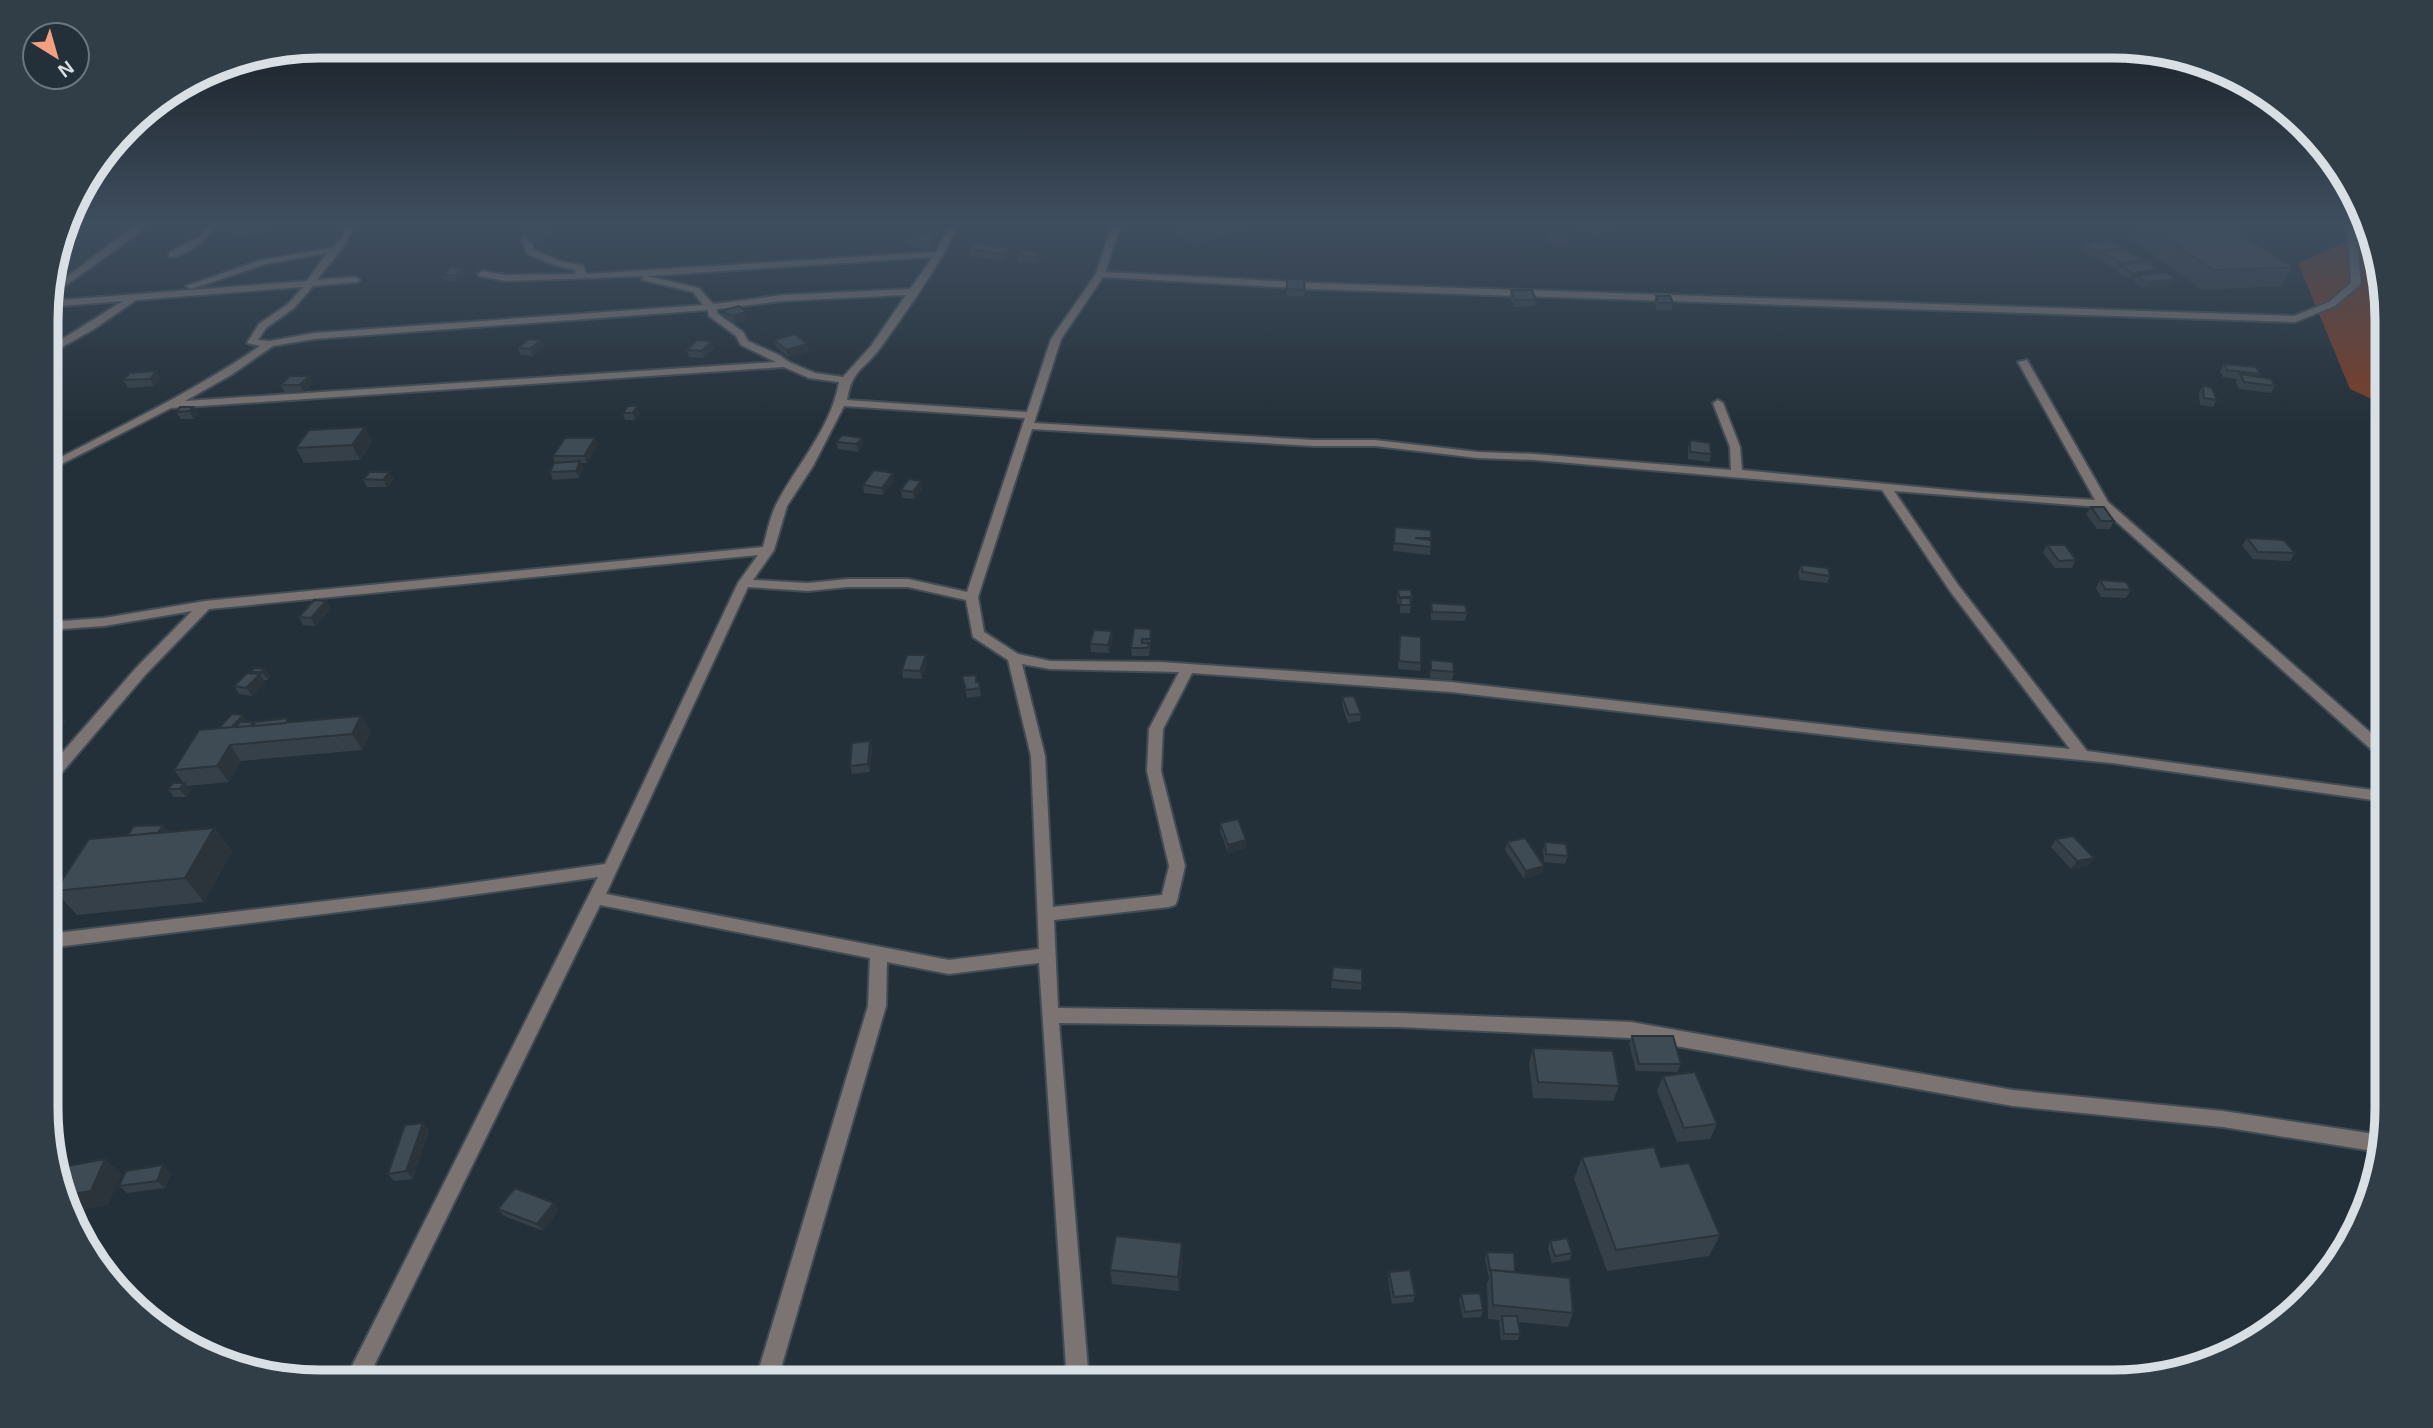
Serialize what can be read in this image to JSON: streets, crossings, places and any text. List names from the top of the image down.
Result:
{
  "north": "bottom right"
}
